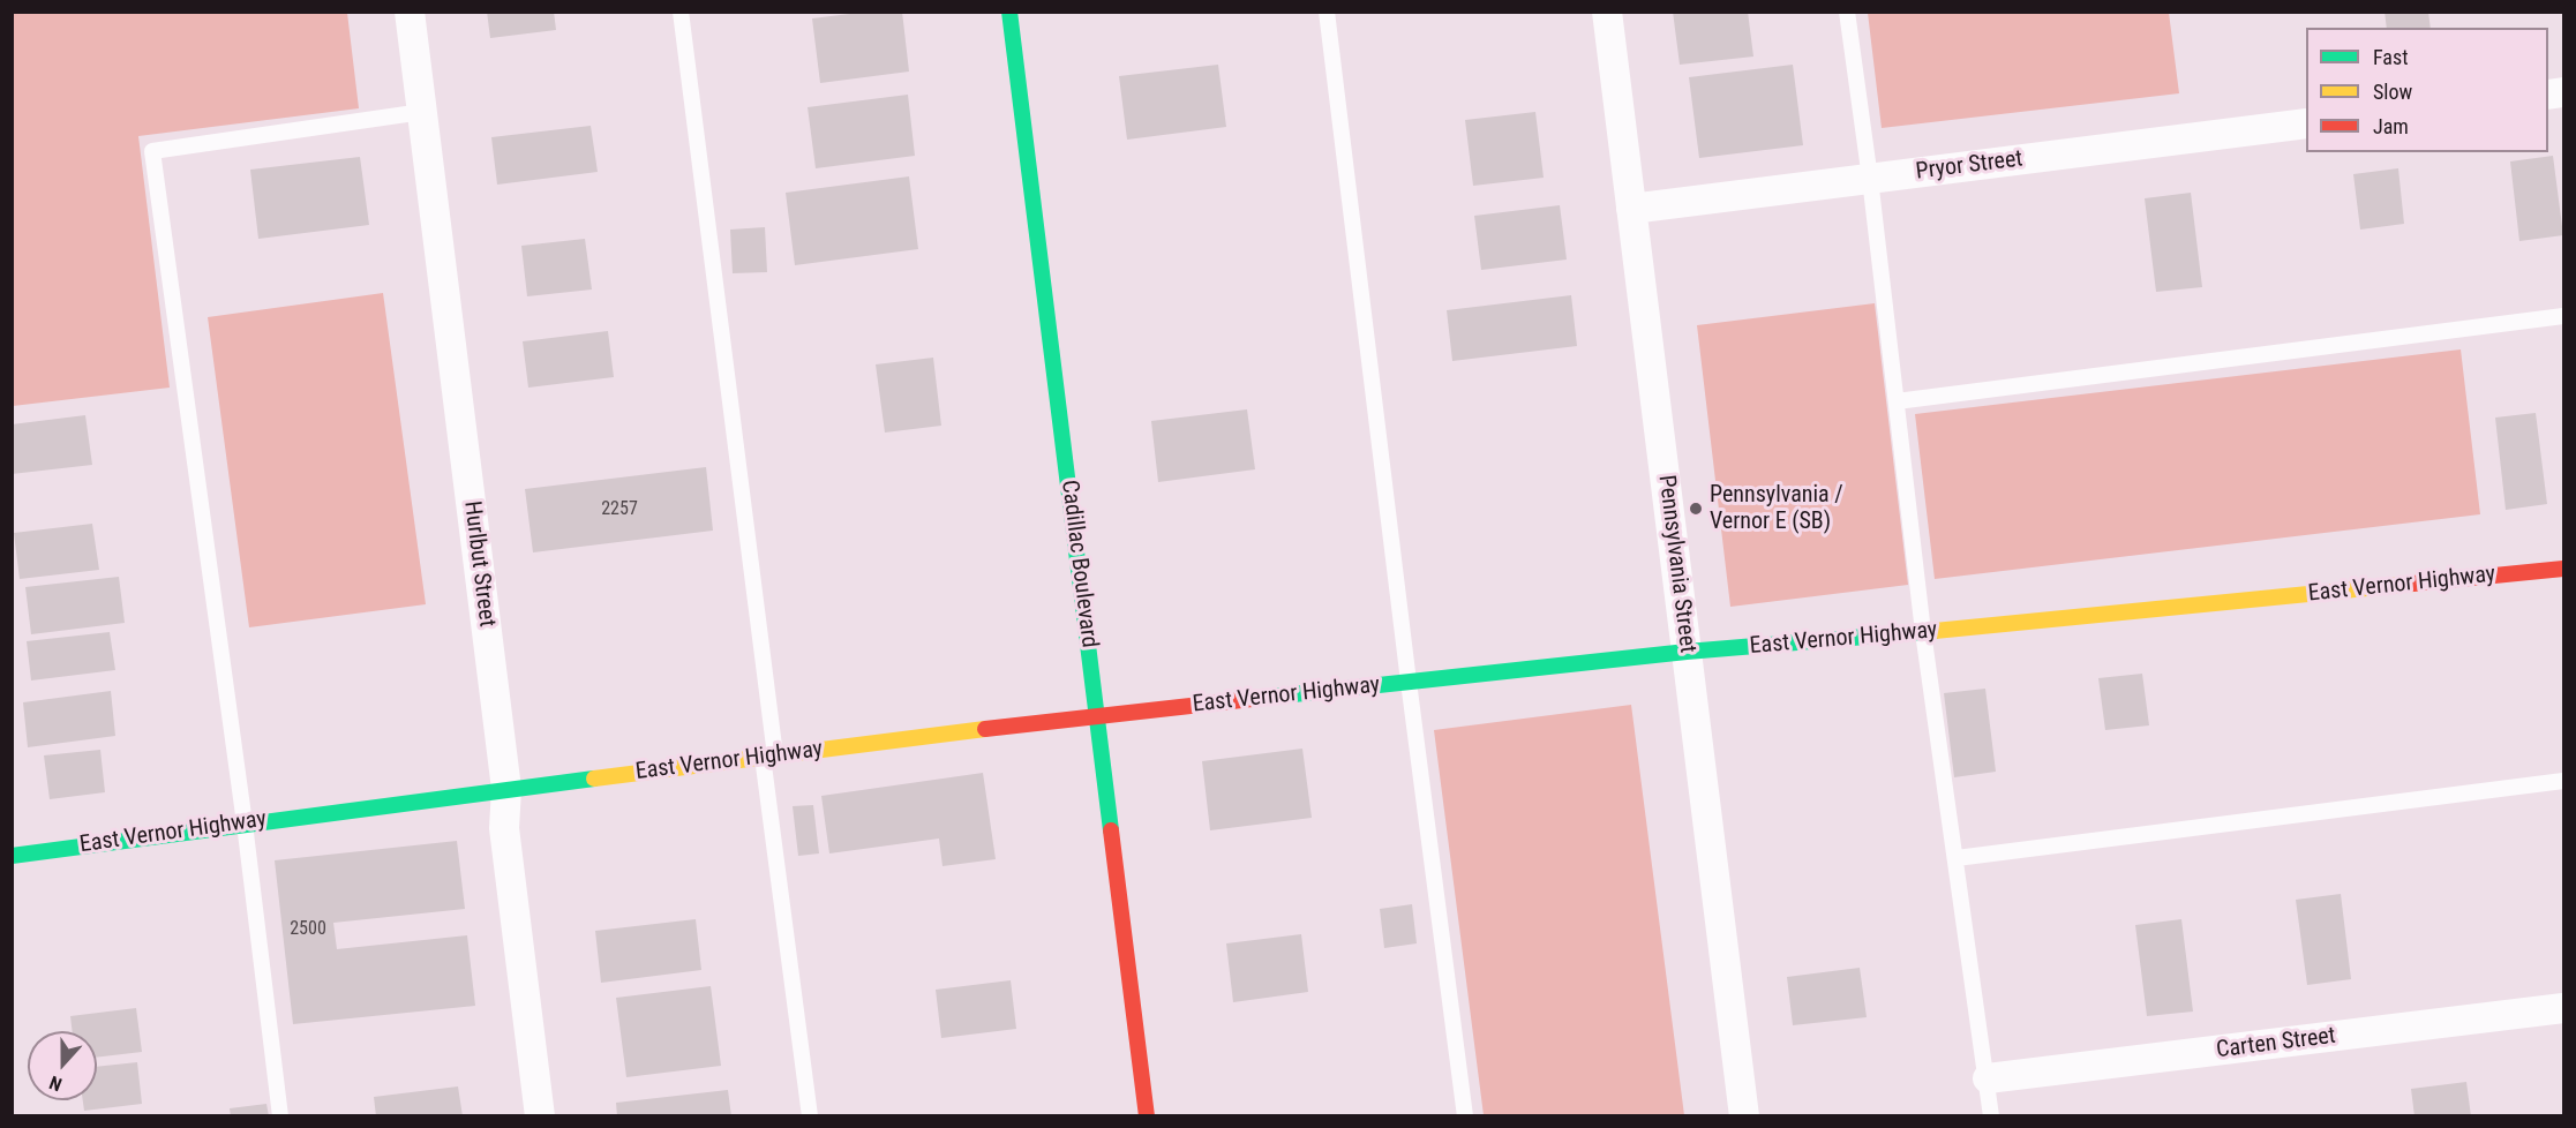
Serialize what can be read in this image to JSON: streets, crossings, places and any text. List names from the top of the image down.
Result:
{
  "streets": {
    "street": [
      "Pryor Street",
      "Hurlbut Street",
      "Cadillac Boulevard",
      "Pennsylvania Street",
      "East Vernor Highway",
      "Carten Street"
    ]
  },
  "crossings": [
    ["Pryor Street", "Pennsylvania Street"],
    ["Hurlbut Street", "East Vernor Highway"],
    ["Cadillac Boulevard", "East Vernor Highway"],
    ["Pennsylvania Street", "East Vernor Highway"]
  ],
  "places": ["Pennsylvania / Vernor E (SB)"],
  "house_numbers": ["2257", "2500"],
  "legend": ["Fast", "Slow", "Jam"],
  "north": "bottom"
}
